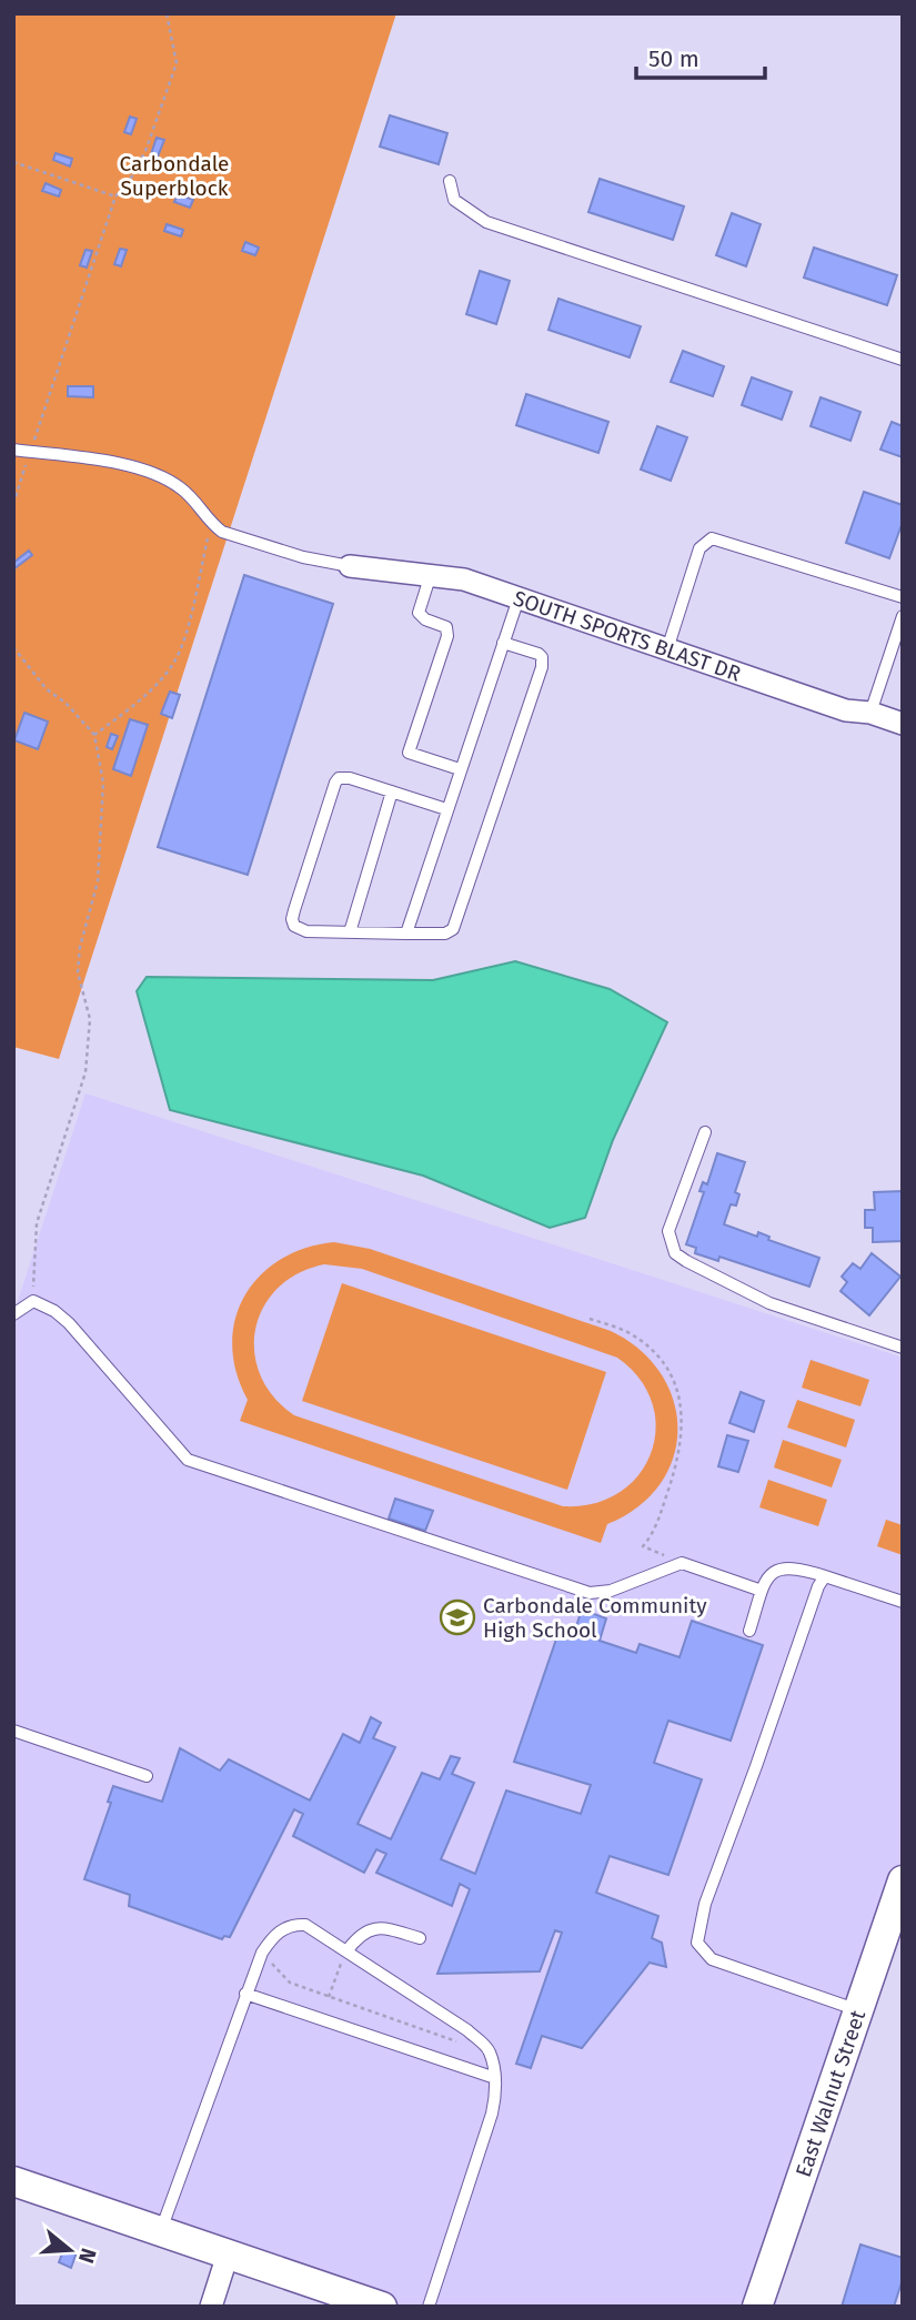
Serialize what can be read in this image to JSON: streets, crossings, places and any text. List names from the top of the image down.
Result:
{
  "streets": {
    "street": ["SOUTH SPORTS BLAST DR", "East Walnut Street"]
  },
  "parks": ["Carbondale Superblock"],
  "places": {
    "school or university": ["Carbondale Community High School"]
  },
  "scale_bar": "50 m",
  "north": "right"
}
